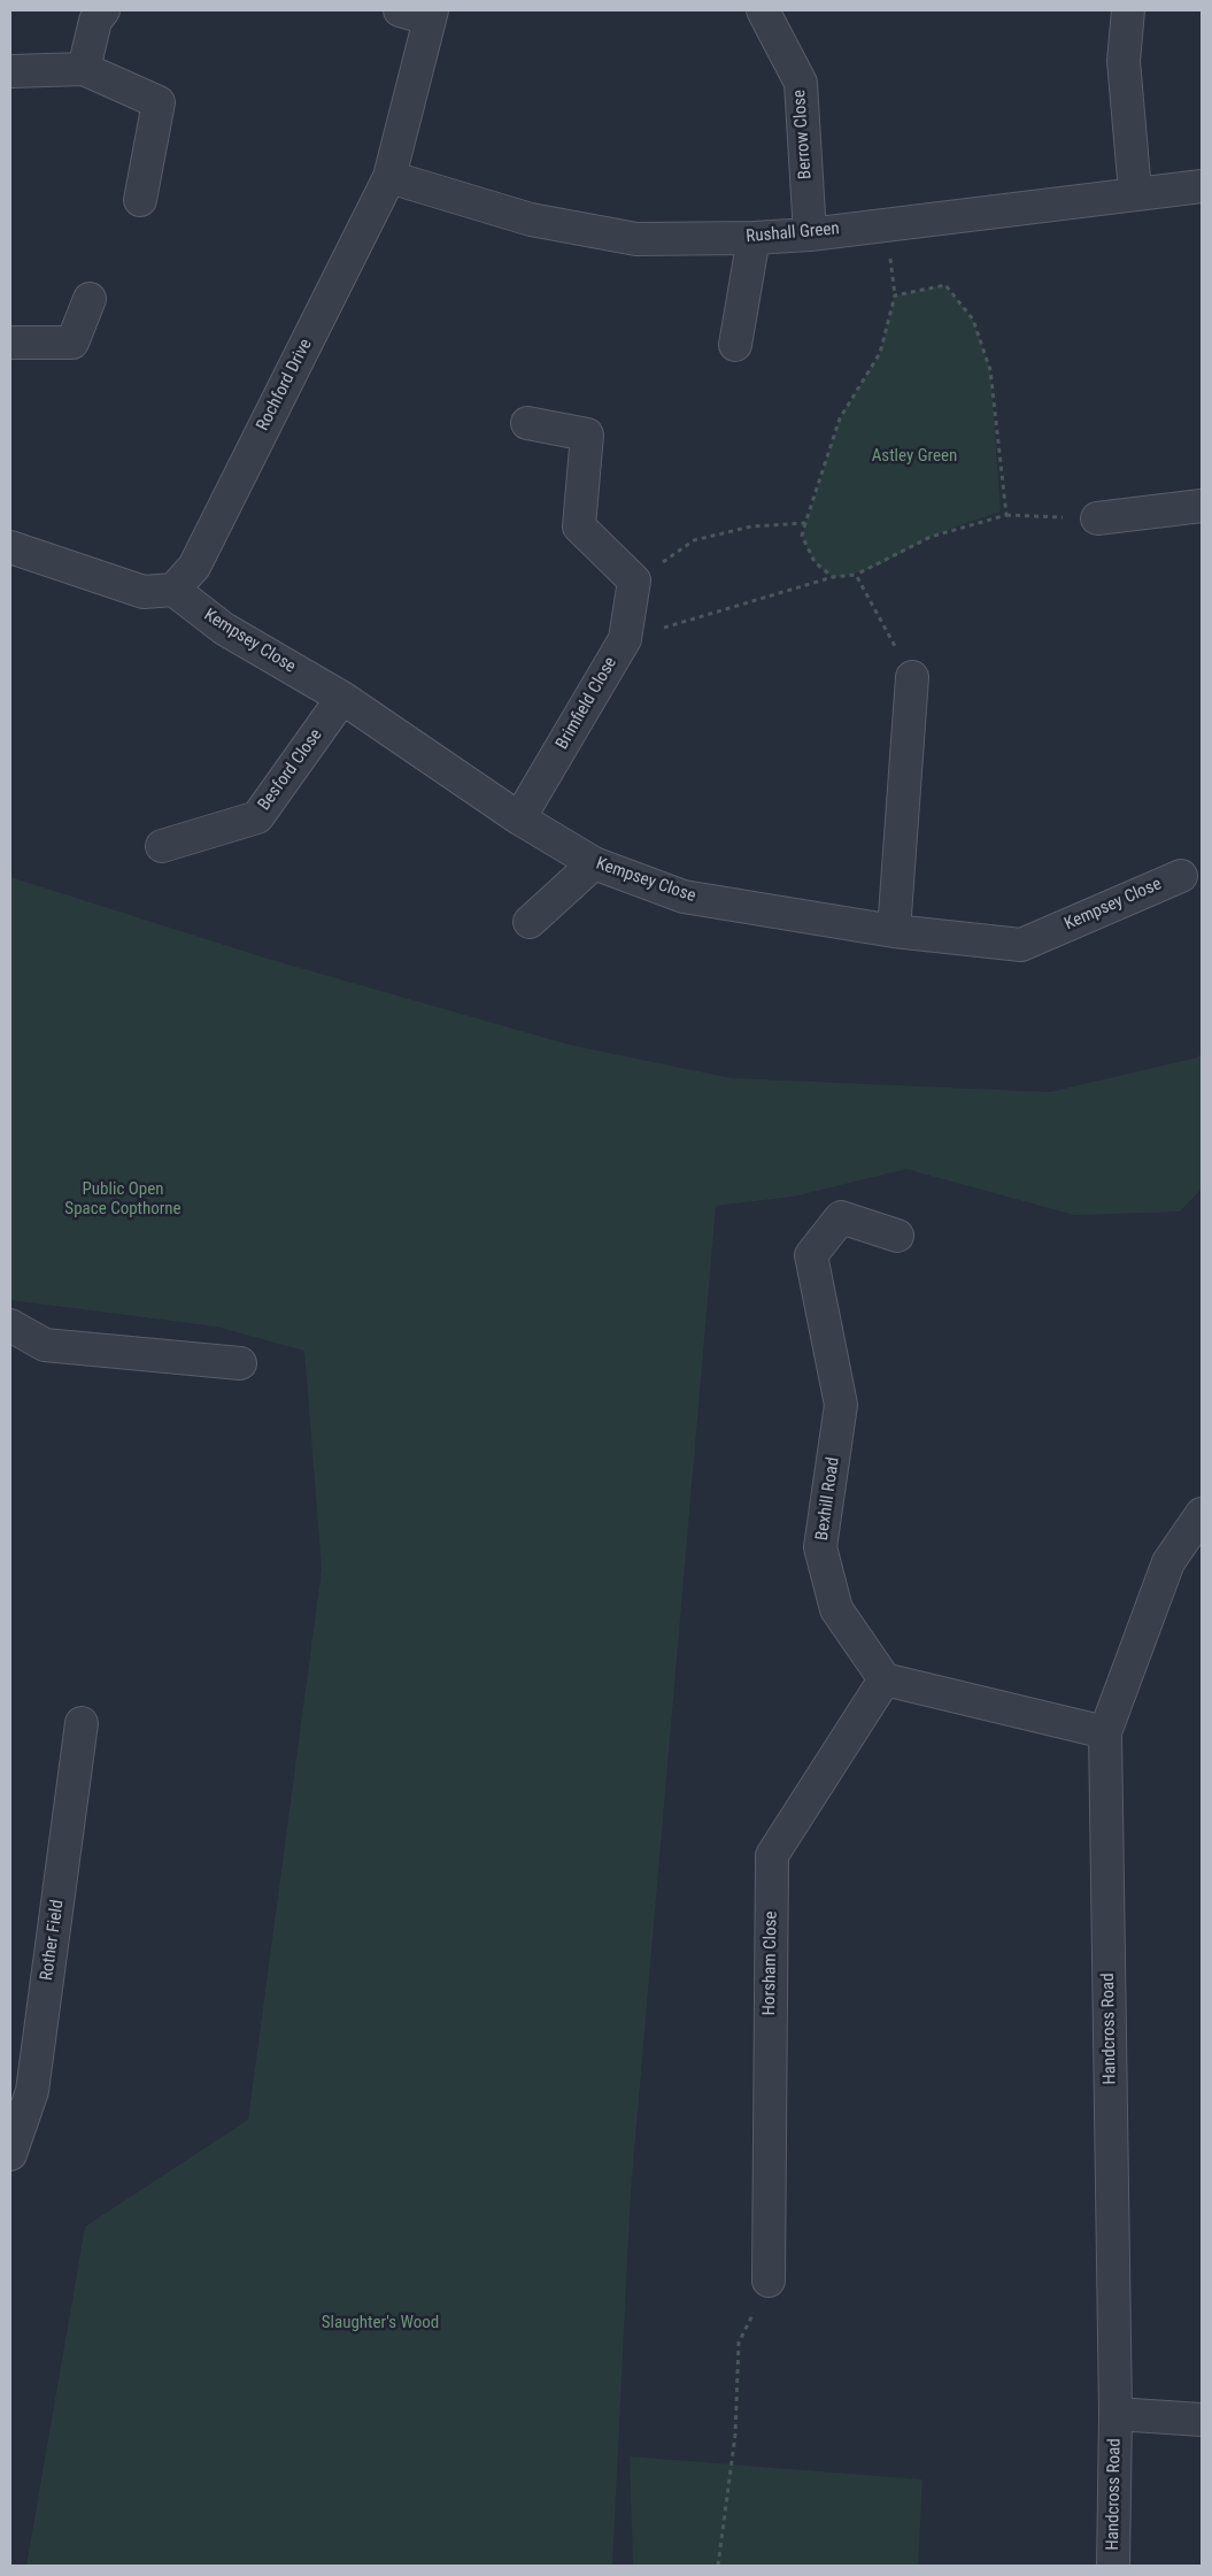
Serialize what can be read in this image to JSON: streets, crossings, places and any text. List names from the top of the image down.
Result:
{
  "streets": {
    "street": [
      "Berrow Close",
      "Rushall Green",
      "Rochford Drive",
      "Kempsey Close",
      "Brimfield Close",
      "Besford Close",
      "Bexhill Road",
      "Rother Field",
      "Horsham Close",
      "Handcross Road"
    ]
  },
  "crossings": [
    ["Berrow Close", "Rushall Green"],
    ["Rushall Green", "Rochford Drive"],
    ["Rochford Drive", "Kempsey Close"],
    ["Kempsey Close", "Brimfield Close"],
    ["Kempsey Close", "Besford Close"],
    ["Bexhill Road", "Horsham Close"]
  ],
  "parks": ["Astley Green", "Public Open Space Copthorne", "Slaughter's Wood"]
}
